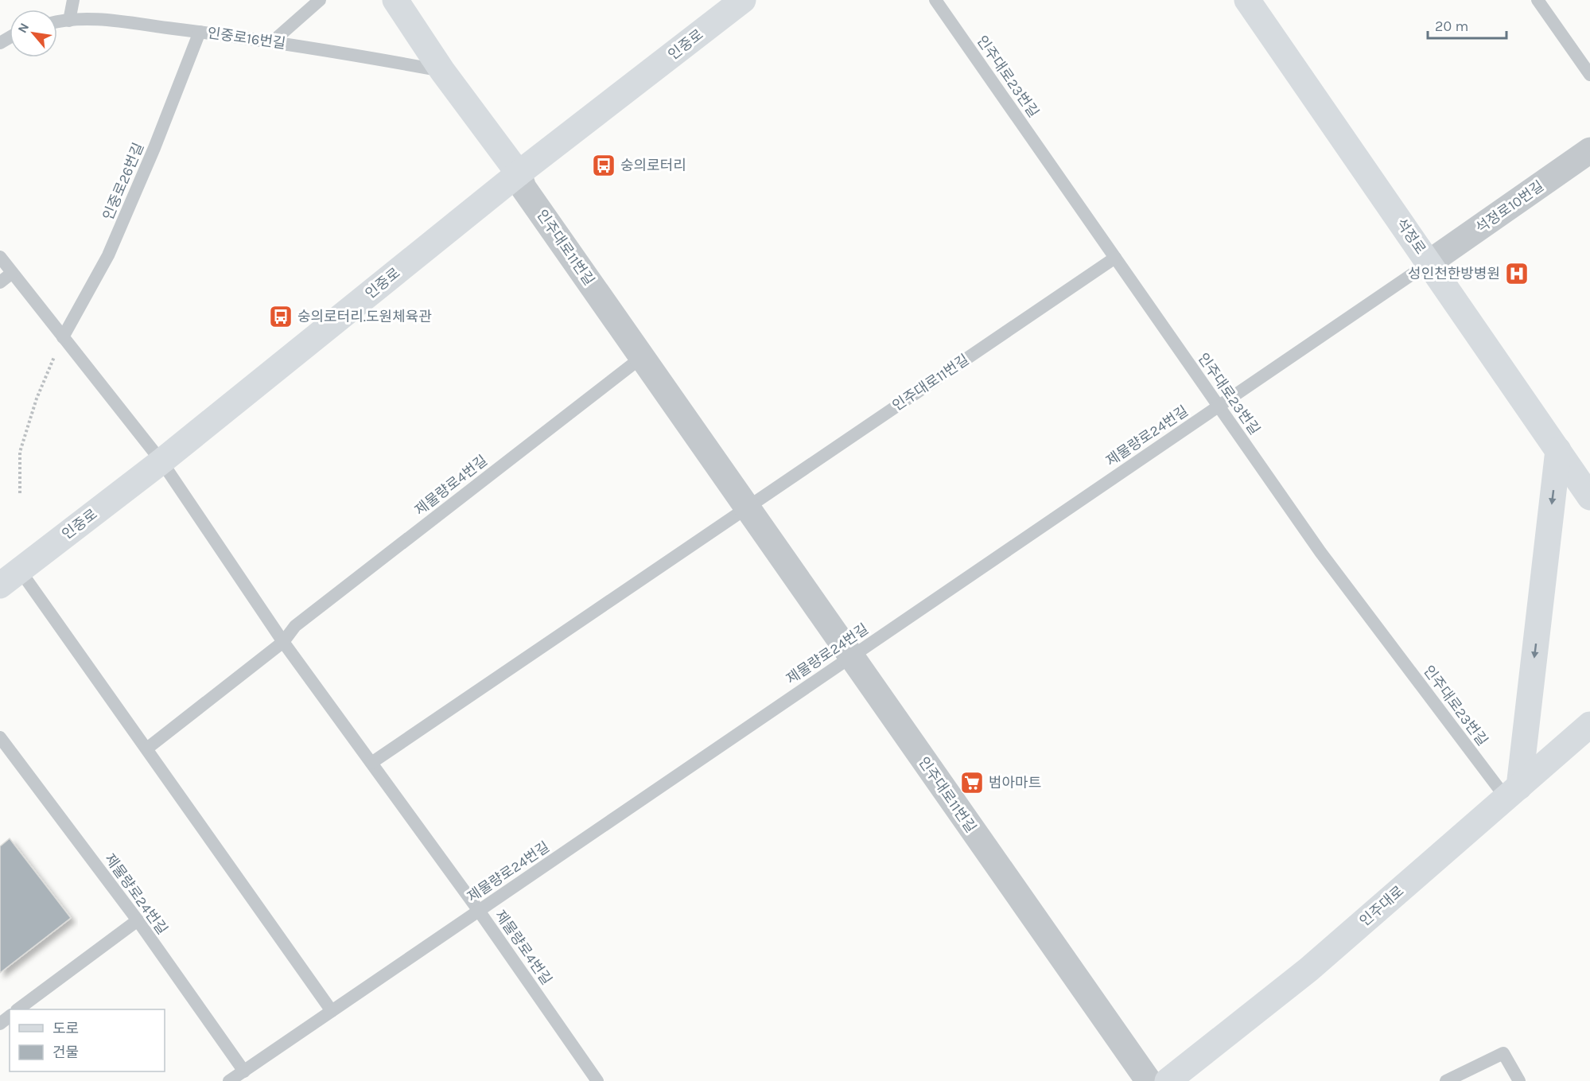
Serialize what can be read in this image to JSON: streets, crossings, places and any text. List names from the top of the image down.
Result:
{
  "streets": {
    "main road": ["인중로", "석정로", "인주대로"],
    "street": ["석정로10번길", "인주대로11번길"],
    "lane": [
      "인중로16번길",
      "인주대로23번길",
      "인중로26번길",
      "제물량로24번길",
      "제물량로4번길"
    ]
  },
  "crossings": [
    ["인중로16번길", "인중로26번길"],
    ["인중로", "인주대로11번길"],
    ["인중로", "제물량로4번길"],
    ["인주대로23번길", "인주대로11번길"],
    ["인주대로23번길", "제물량로24번길"],
    ["인주대로23번길", "인주대로"],
    ["석정로10번길", "석정로"],
    ["석정로10번길", "제물량로24번길"],
    ["석정로", "제물량로24번길"],
    ["인주대로11번길", "제물량로24번길"],
    ["인주대로11번길", "제물량로4번길"],
    ["제물량로24번길", "제물량로4번길"]
  ],
  "places": {
    "bus stop": ["숭의로터리", "숭의로터리.도원체육관"],
    "hospital": ["성인천한방병원"],
    "supermarket": ["범아마트"]
  },
  "legend": ["도로", "건물"],
  "scale_bar": "20 m",
  "north": "top left"
}
